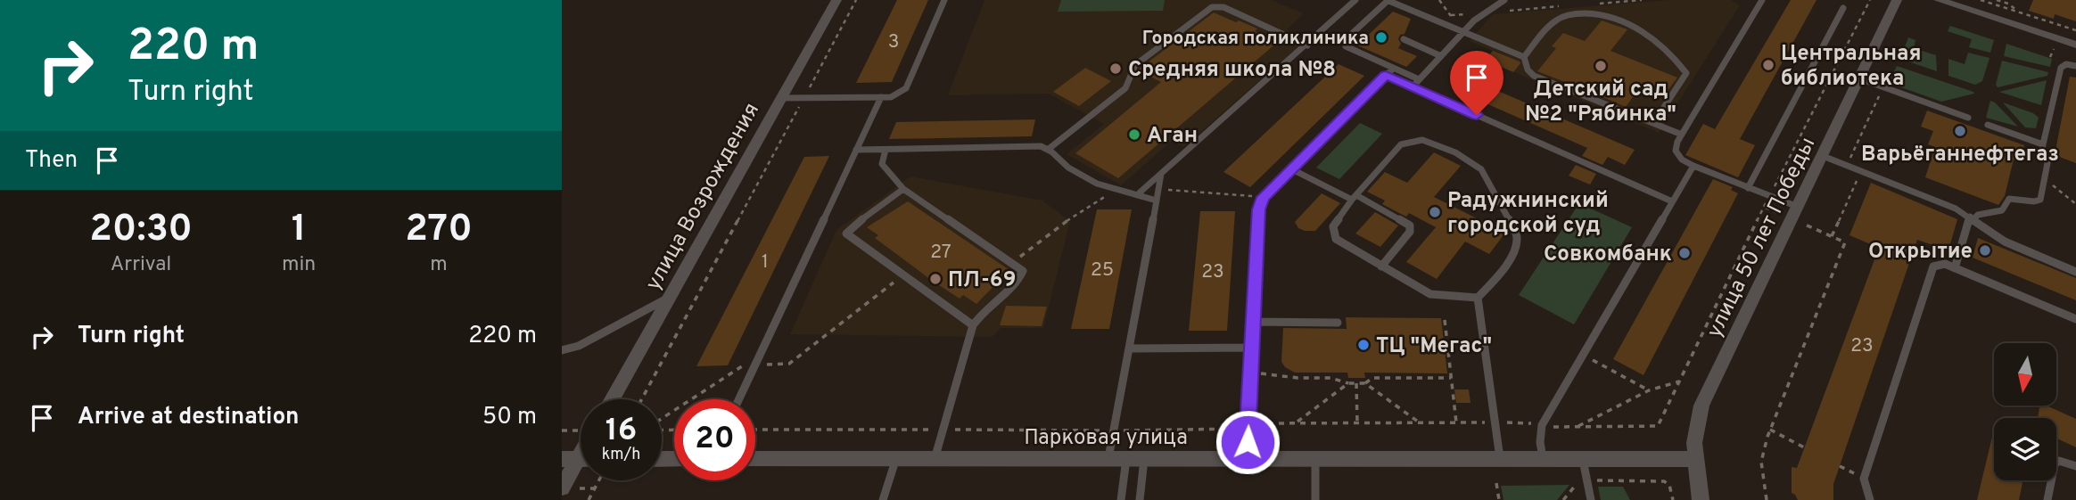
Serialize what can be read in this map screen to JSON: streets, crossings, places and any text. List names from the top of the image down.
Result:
{
  "streets": {
    "street": ["улица Возрождения", "улица 50 лет Победы", "Парковая улица"]
  },
  "crossings": [
    ["улица 50 лет Победы", "Парковая улица"]
  ],
  "places": [
    "Городская поликлиника",
    "Центральная библиотека",
    "Детский сад №2 \"Рябинка\"",
    "Средняя школа №8",
    "Варьёганнефтегаз",
    "Аган",
    "Радужнинский городской суд",
    "Открытие",
    "Совкомбанк",
    "ПЛ-69",
    "ТЦ \"Мегас\""
  ],
  "house_numbers": [
    "3",
    "27",
    "1",
    "25",
    "23",
    "23"
  ],
  "north": "bottom",
  "page": {
    "turn": ["220 m", "Turn right"],
    "then": "Then",
    "eta": [
      "20:30",
      "Arrival",
      "1",
      "min",
      "270",
      "m"
    ],
    "list": [
      {
        "name": "Turn right",
        "value": "220 m"
      },
      {
        "name": "Arrive at destination",
        "value": "50 m"
      }
    ],
    "speed": "16 km/h",
    "limit": "20"
  }
}
